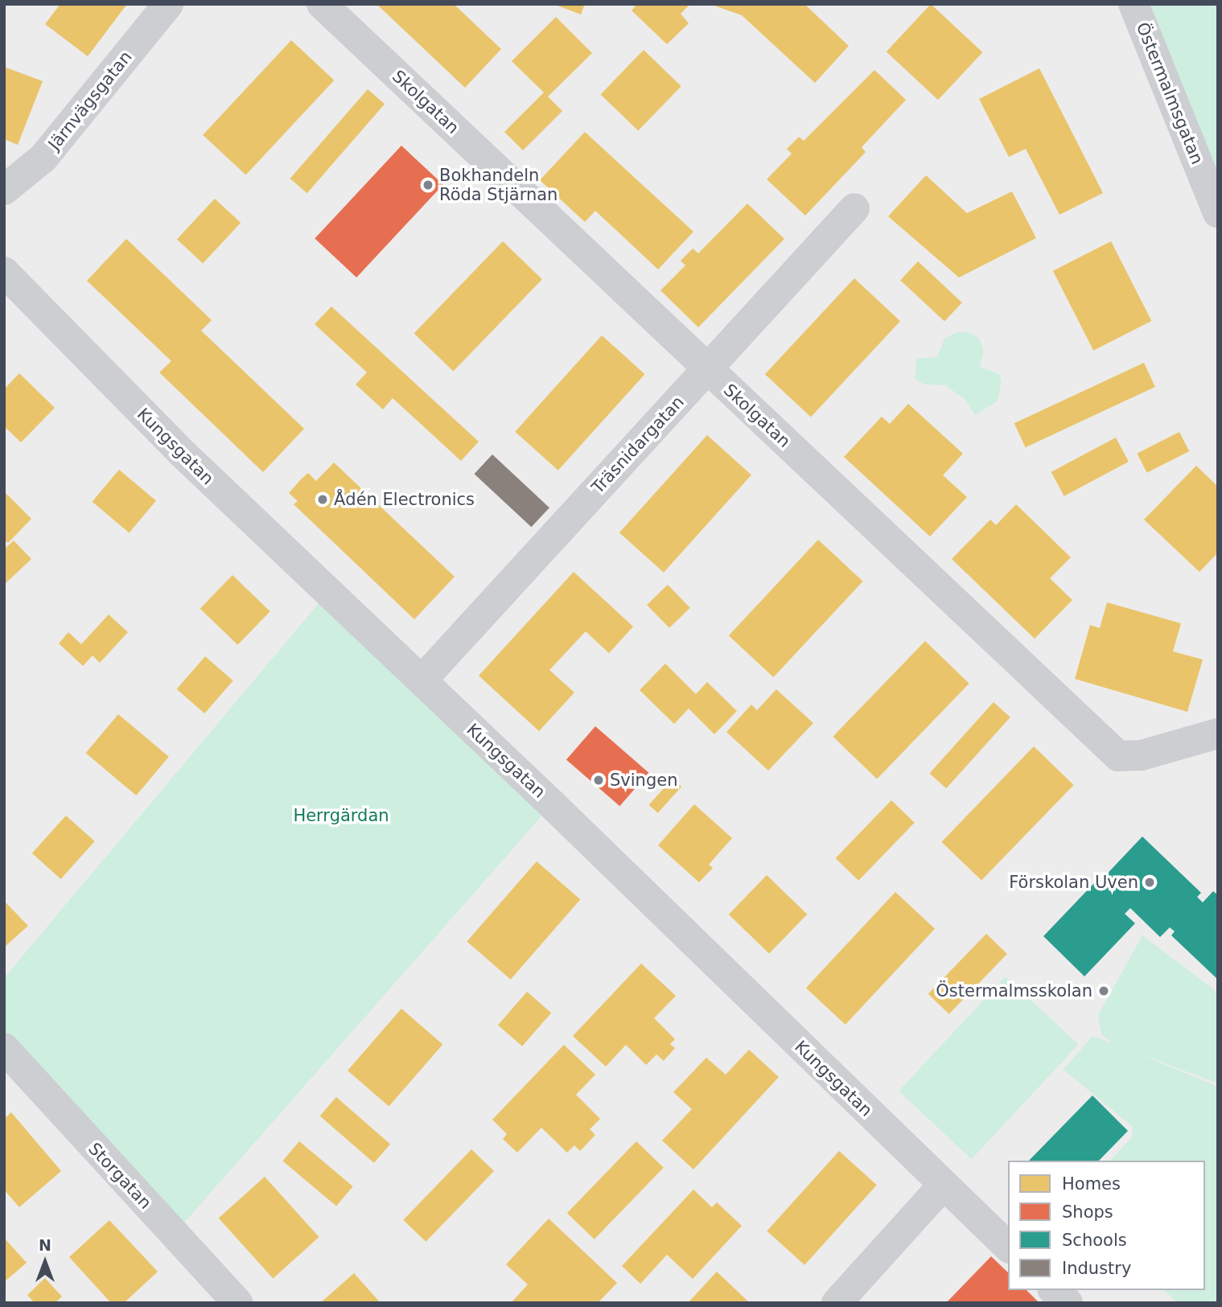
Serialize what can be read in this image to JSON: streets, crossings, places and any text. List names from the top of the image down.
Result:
{
  "streets": {
    "street": [
      "Östermalmsgatan",
      "Järnvägsgatan",
      "Skolgatan",
      "Träsnidargatan",
      "Kungsgatan",
      "Storgatan"
    ]
  },
  "crossings": [
    ["Skolgatan", "Träsnidargatan"],
    ["Träsnidargatan", "Kungsgatan"]
  ],
  "parks": ["Herrgärdan"],
  "places": [
    "Bokhandeln Röda Stjärnan",
    "Ådén Electronics",
    "Svingen",
    "Förskolan Uven",
    "Östermalmsskolan"
  ],
  "legend": [
    "Homes",
    "Shops",
    "Schools",
    "Industry"
  ],
  "north": "top"
}
